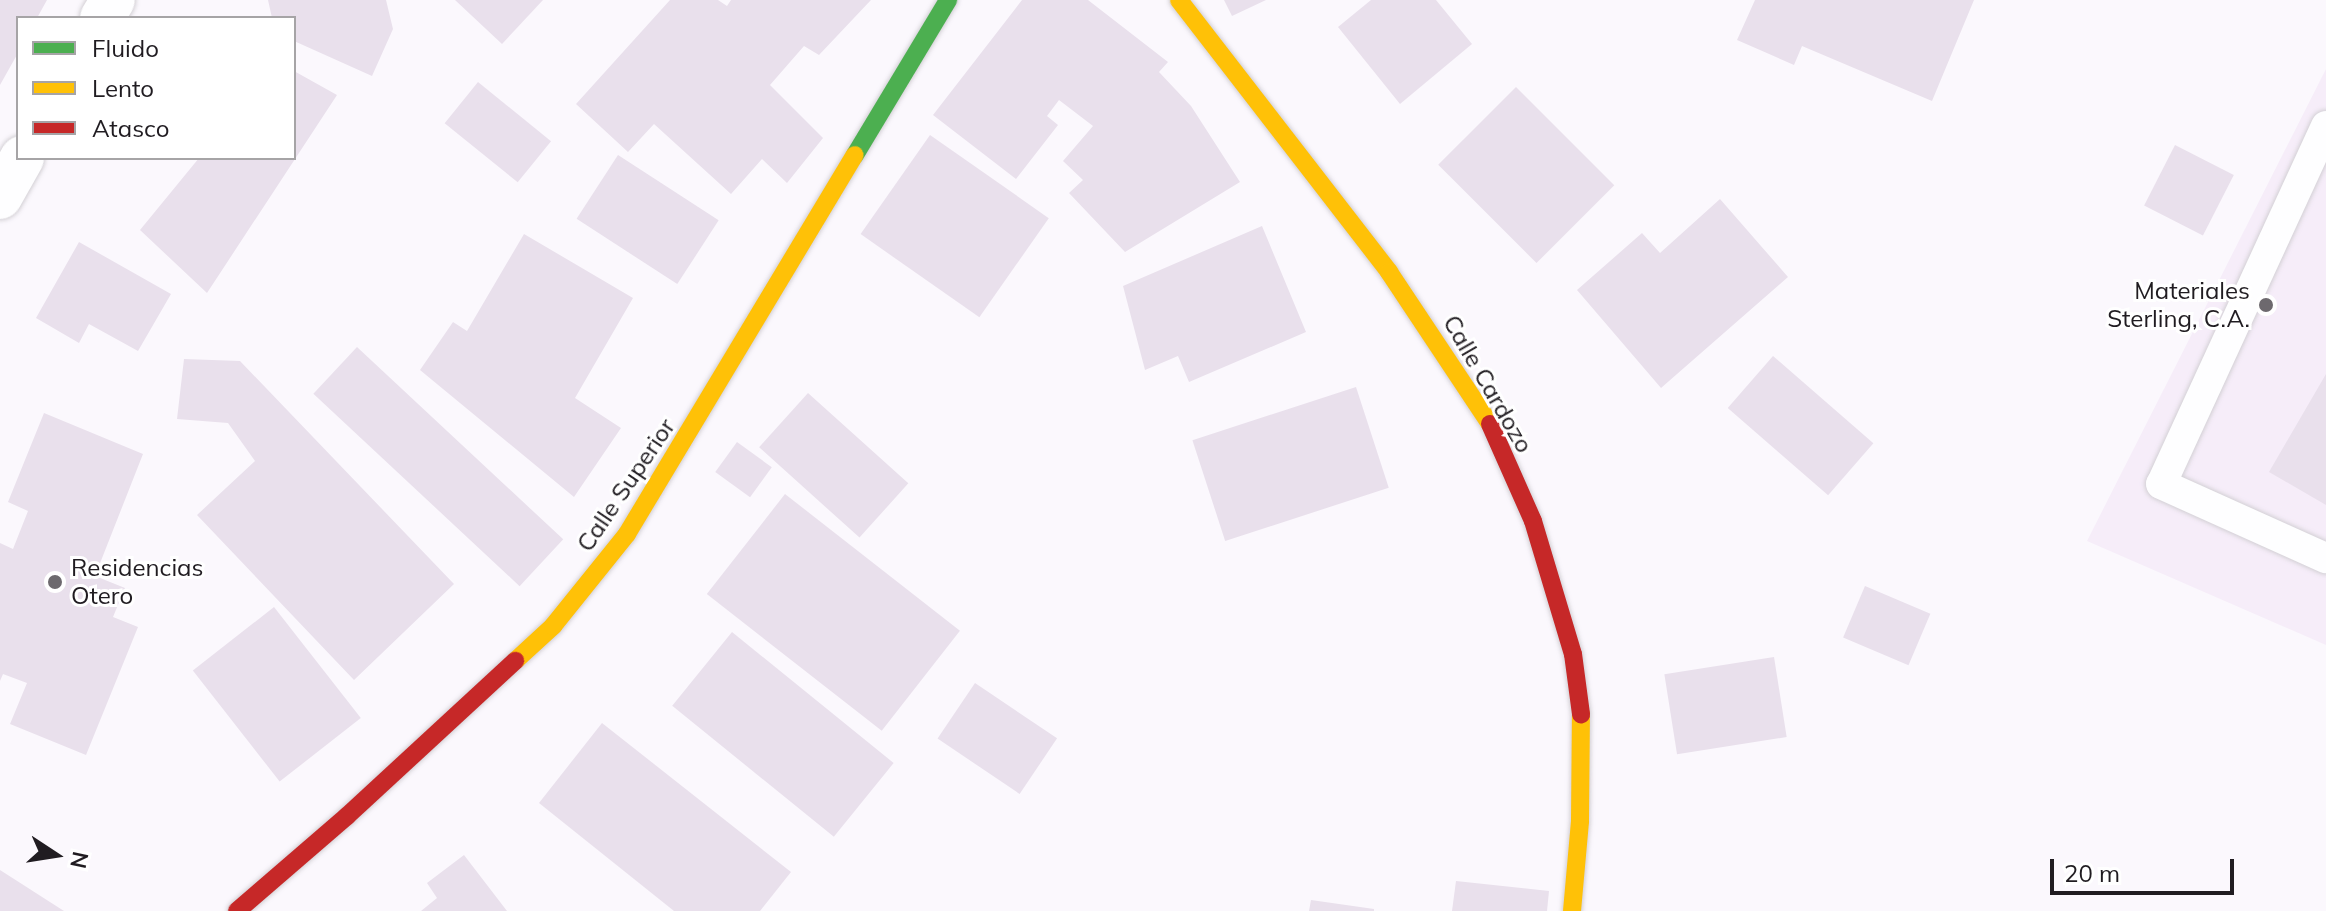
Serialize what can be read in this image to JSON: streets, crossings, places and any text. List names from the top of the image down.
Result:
{
  "streets": {
    "street": ["Calle Cardozo", "Calle Superior"]
  },
  "places": ["Materiales Sterling, C.A.", "Residencias Otero"],
  "legend": ["Fluido", "Lento", "Atasco"],
  "scale_bar": "20 m",
  "north": "right"
}
